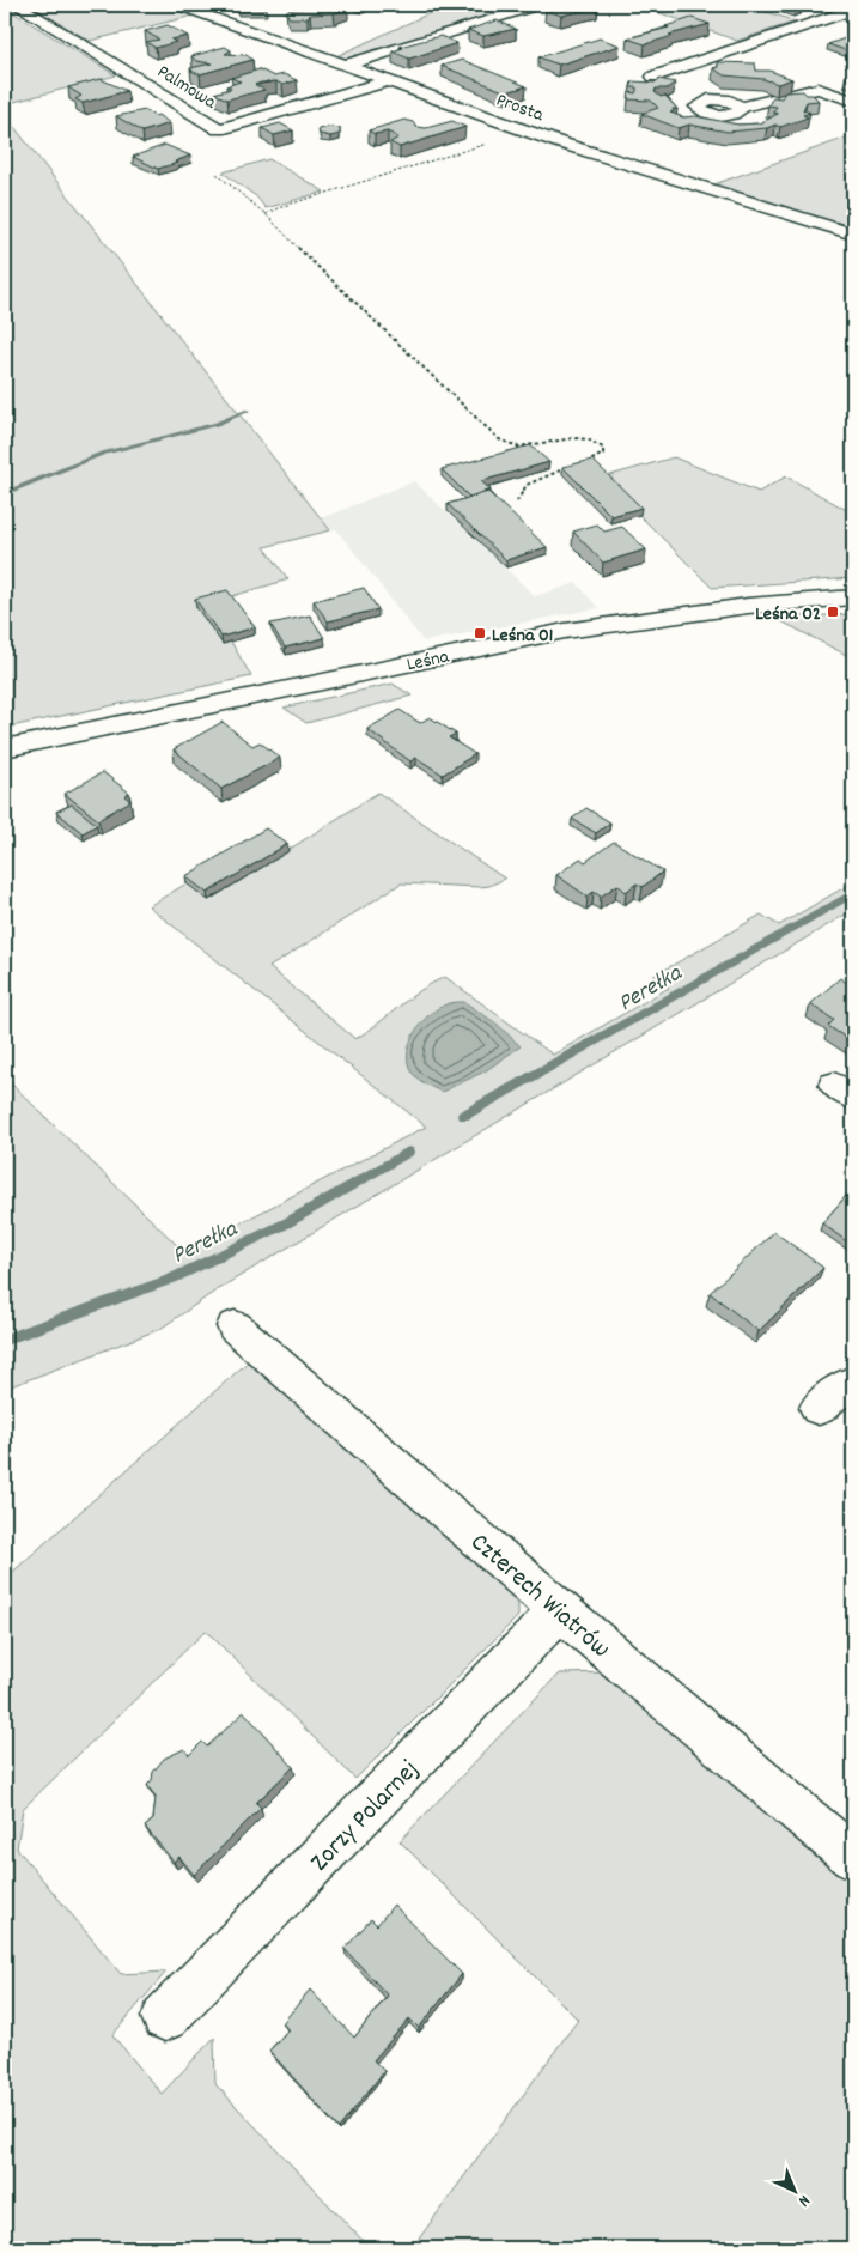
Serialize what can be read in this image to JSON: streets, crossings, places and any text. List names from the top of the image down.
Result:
{
  "streets": {
    "street": [
      "Palmowa",
      "Prosta",
      "Leśna",
      "Czterech Wiatrów",
      "Zorzy Polarnej"
    ]
  },
  "crossings": [
    ["Palmowa", "Prosta"],
    ["Czterech Wiatrów", "Zorzy Polarnej"]
  ],
  "water": ["Perełka"],
  "places": {
    "transit": ["Leśna 02", "Leśna 01"]
  },
  "north": "bottom right"
}
